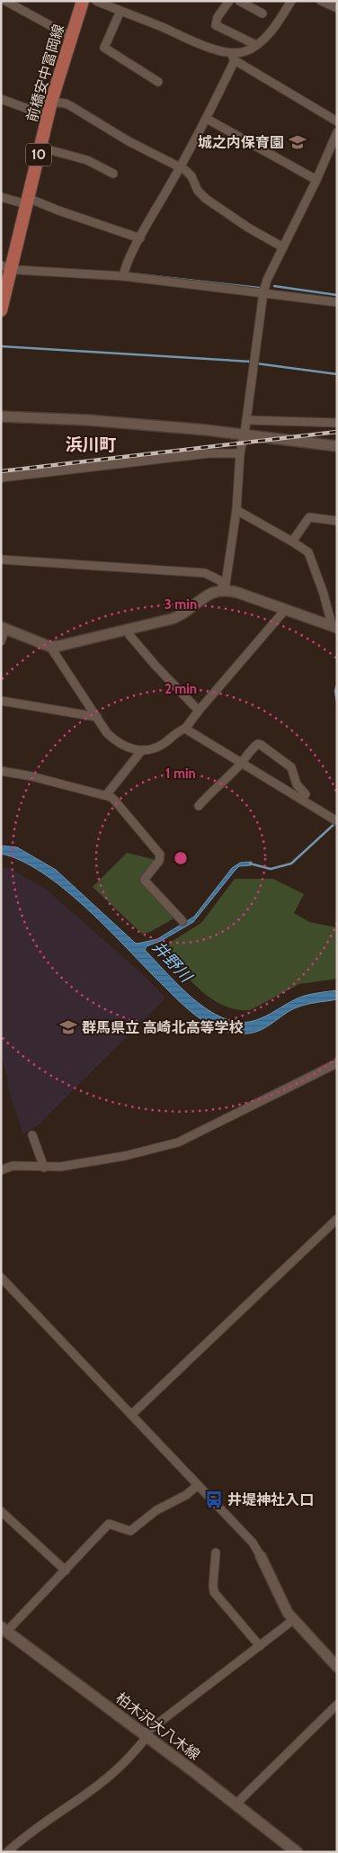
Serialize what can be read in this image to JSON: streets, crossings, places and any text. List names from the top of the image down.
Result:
{
  "streets": {
    "main road": ["前橋安中富岡線", "10", "柏木沢大八木線"]
  },
  "districts": ["浜川町"],
  "water": ["井野川"],
  "places": {
    "school or university": ["城之内保育園", "群馬県立 高崎北高等学校"],
    "bus stop": ["井堤神社入口"]
  },
  "rings": ["3 min", "2 min", "1 min"]
}
